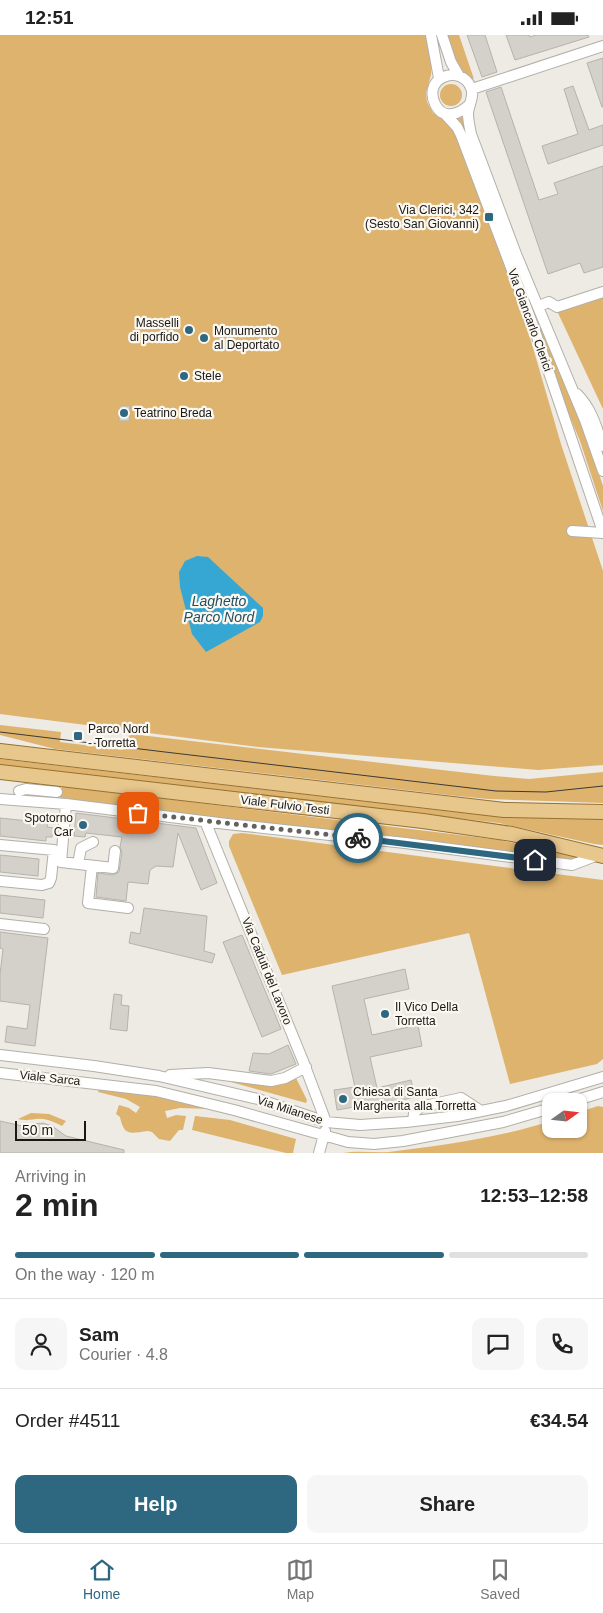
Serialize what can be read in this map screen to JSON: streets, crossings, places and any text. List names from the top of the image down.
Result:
{
  "streets": {
    "main road": ["Viale Fulvio Testi"],
    "street": [
      "Via Giancarlo Clerici",
      "Via Caduti del Lavoro",
      "Viale Sarca",
      "Via Milanese"
    ]
  },
  "crossings": [
    ["Viale Fulvio Testi", "Via Caduti del Lavoro"],
    ["Via Caduti del Lavoro", "Via Milanese"],
    ["Viale Sarca", "Via Milanese"]
  ],
  "water": ["Laghetto Parco Nord"],
  "places": {
    "transit": ["Via Clerici, 342 (Sesto San Giovanni)", "Parco Nord - Torretta"],
    "other": [
      "Masselli di porfido",
      "Monumento al Deportato",
      "Stele",
      "Teatrino Breda",
      "Spotorno Car",
      "Il Vico Della Torretta",
      "Chiesa di Santa Margherita alla Torretta"
    ]
  },
  "scale_bar": "50 m",
  "north": "right",
  "page": {
    "status": "12:51",
    "scale": "50 m",
    "heading": ["2 min", "Arriving in", "12:53–12:58"],
    "panel": [
      "Sam",
      "Courier · 4.8",
      "Order #4511",
      "€34.54"
    ],
    "bar": "On the way · 120 m",
    "buttons": ["Help", "Share"],
    "tabs": ["Home", "Map", "Saved"]
  }
}
